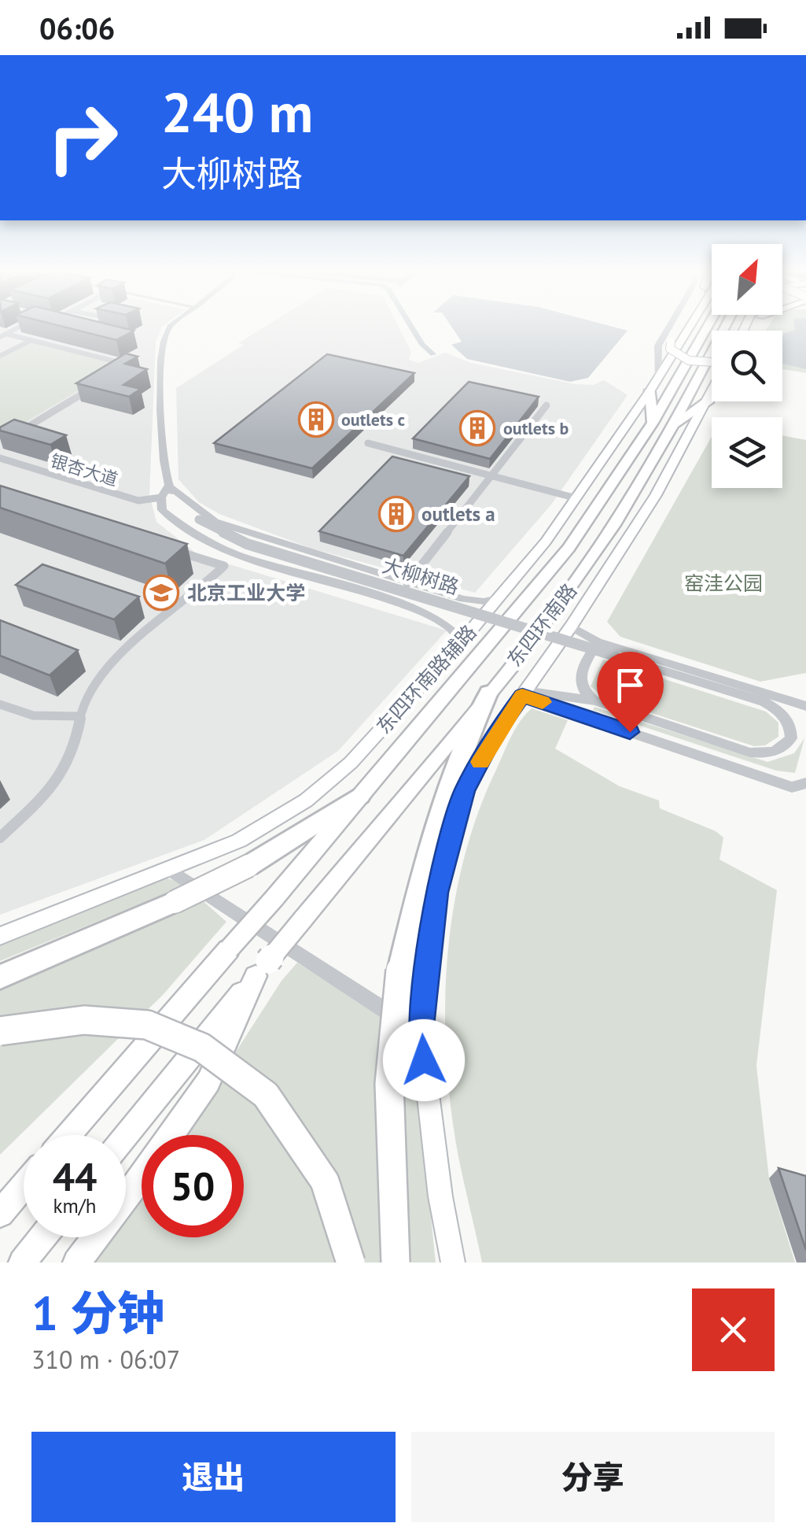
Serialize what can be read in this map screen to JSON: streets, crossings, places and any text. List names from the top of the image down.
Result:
{
  "streets": {
    "highway": ["东四环南路"],
    "main road": ["东四环南路辅路"],
    "street": ["银杏大道", "大柳树路"]
  },
  "parks": ["窑洼公园"],
  "places": {
    "building": ["outlets c", "outlets b", "outlets a"],
    "school or university": ["北京工业大学"]
  },
  "north": "top right",
  "page": {
    "status": "06:06",
    "turn": ["240 m", "大柳树路"],
    "speed": "44 km/h",
    "limit": "50",
    "heading": ["1 分钟", "310 m · 06:07"],
    "buttons": ["退出", "分享"]
  }
}
